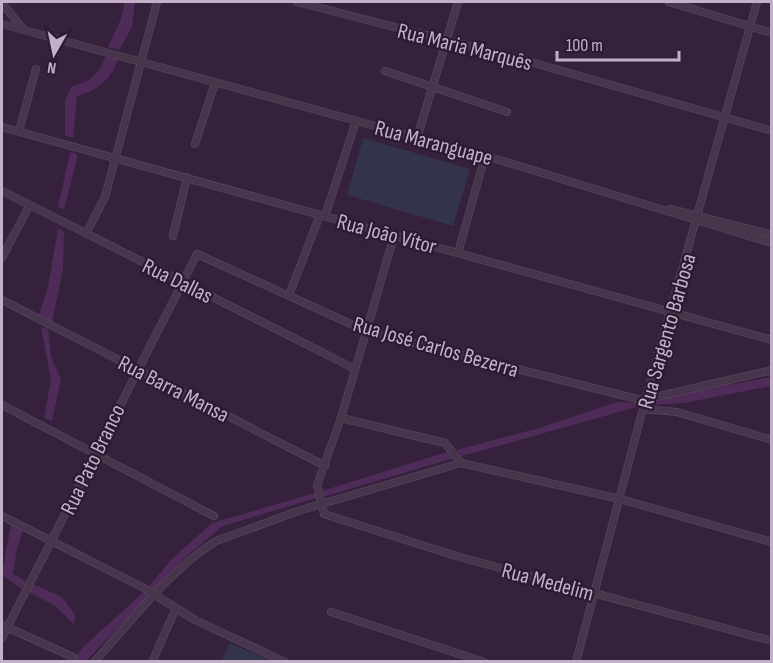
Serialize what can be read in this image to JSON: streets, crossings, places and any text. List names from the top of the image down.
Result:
{
  "streets": {
    "street": [
      "Rua Maria Marquês",
      "Rua Maranguape",
      "Rua João Vítor",
      "Rua Dallas",
      "Rua Sargento Barbosa",
      "Rua José Carlos Bezerra",
      "Rua Barra Mansa",
      "Rua Pato Branco",
      "Rua Medelim"
    ]
  },
  "crossings": [
    ["Rua Maria Marquês", "Rua Sargento Barbosa"],
    ["Rua Maranguape", "Rua Sargento Barbosa"],
    ["Rua João Vítor", "Rua Sargento Barbosa"],
    ["Rua Dallas", "Rua José Carlos Bezerra"],
    ["Rua Dallas", "Rua Pato Branco"],
    ["Rua Sargento Barbosa", "Rua José Carlos Bezerra"],
    ["Rua Sargento Barbosa", "Rua Medelim"],
    ["Rua José Carlos Bezerra", "Rua Pato Branco"],
    ["Rua Barra Mansa", "Rua Pato Branco"]
  ],
  "scale_bar": "100 m",
  "north": "bottom"
}
